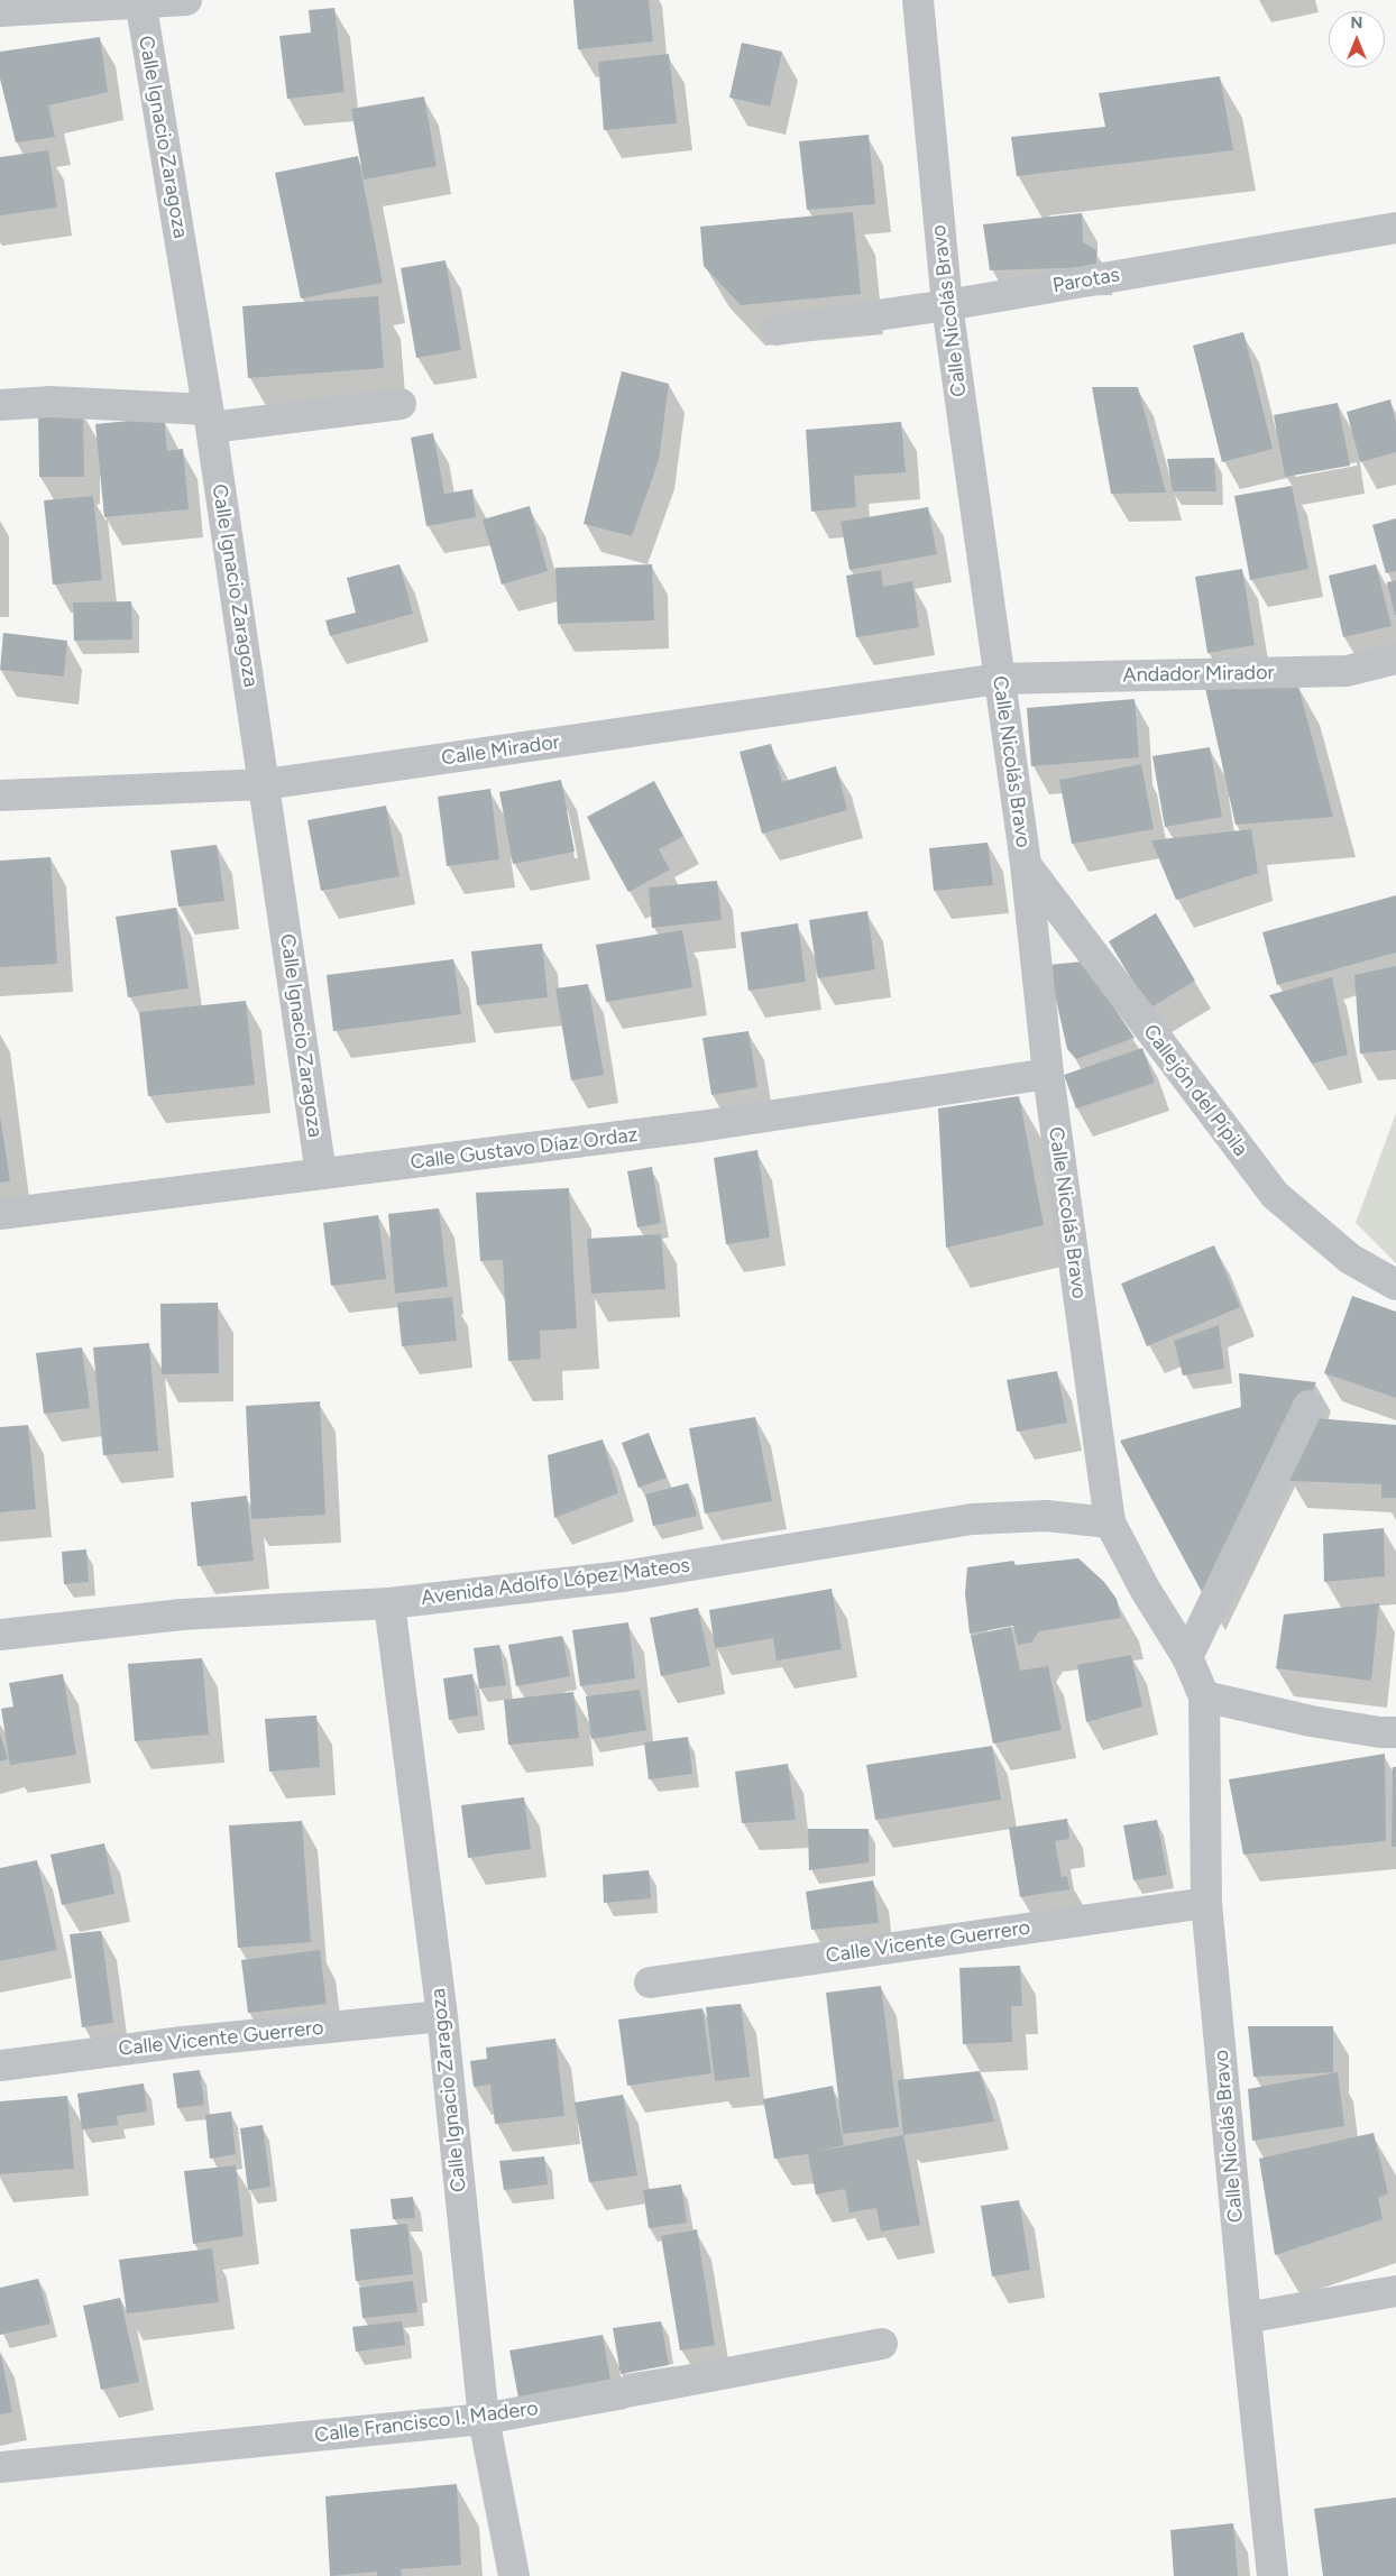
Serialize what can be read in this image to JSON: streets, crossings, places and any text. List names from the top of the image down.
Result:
{
  "streets": {
    "street": [
      "Calle Ignacio Zaragoza",
      "Parotas",
      "Calle Nicolás Bravo",
      "Andador Mirador",
      "Calle Mirador",
      "Callejón del Pípila",
      "Calle Gustavo Díaz Ordaz",
      "Avenida Adolfo López Mateos",
      "Calle Vicente Guerrero",
      "Calle Francisco I. Madero"
    ]
  },
  "crossings": [
    ["Calle Ignacio Zaragoza", "Calle Mirador"],
    ["Calle Ignacio Zaragoza", "Calle Gustavo Díaz Ordaz"],
    ["Calle Ignacio Zaragoza", "Avenida Adolfo López Mateos"],
    ["Calle Ignacio Zaragoza", "Calle Vicente Guerrero"],
    ["Calle Ignacio Zaragoza", "Calle Francisco I. Madero"],
    ["Parotas", "Calle Nicolás Bravo"],
    ["Calle Nicolás Bravo", "Andador Mirador"],
    ["Calle Nicolás Bravo", "Calle Mirador"],
    ["Calle Nicolás Bravo", "Callejón del Pípila"],
    ["Calle Nicolás Bravo", "Calle Gustavo Díaz Ordaz"],
    ["Calle Nicolás Bravo", "Avenida Adolfo López Mateos"],
    ["Calle Nicolás Bravo", "Calle Vicente Guerrero"],
    ["Andador Mirador", "Calle Mirador"]
  ],
  "north": "top"
}
